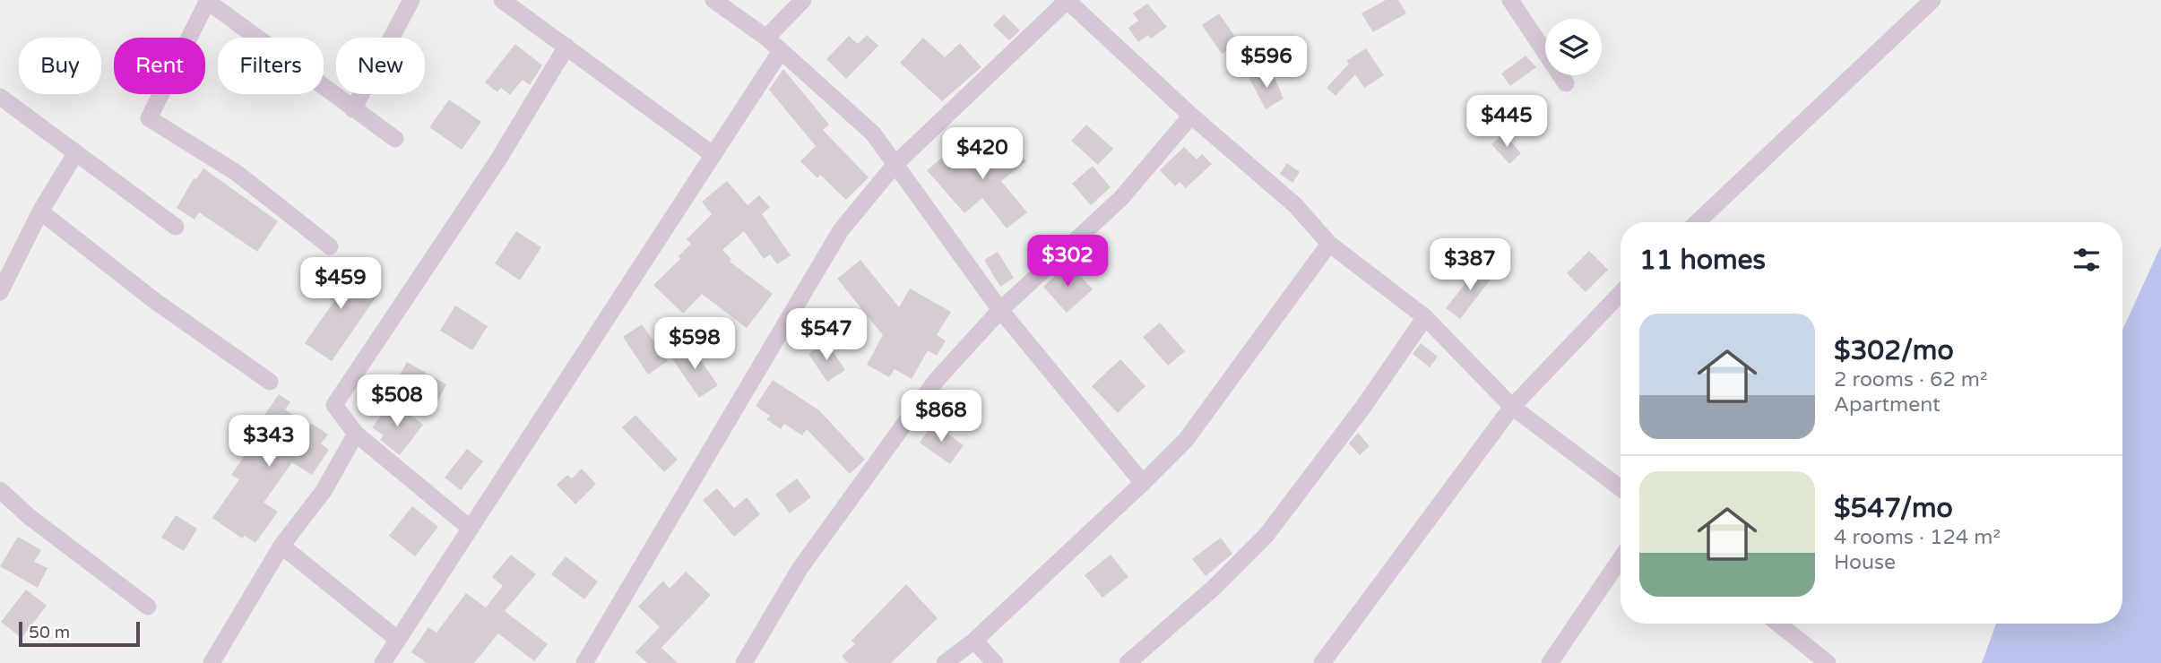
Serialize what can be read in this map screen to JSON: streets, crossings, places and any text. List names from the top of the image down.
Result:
{
  "scale_bar": "50 m",
  "page": {
    "price": [
      "$596",
      "$445",
      "$420",
      "$302",
      "$387",
      "$459",
      "$547",
      "$598",
      "$508",
      "$868",
      "$343"
    ],
    "chip": [
      "Buy",
      "Rent",
      "Filters",
      "New"
    ],
    "heading": "11 homes",
    "list": [
      {
        "name": "$302/mo",
        "note": "2 rooms · 62 m² · Apartment"
      },
      {
        "name": "$547/mo",
        "note": "4 rooms · 124 m² · House"
      }
    ],
    "scale": "50 m"
  }
}
